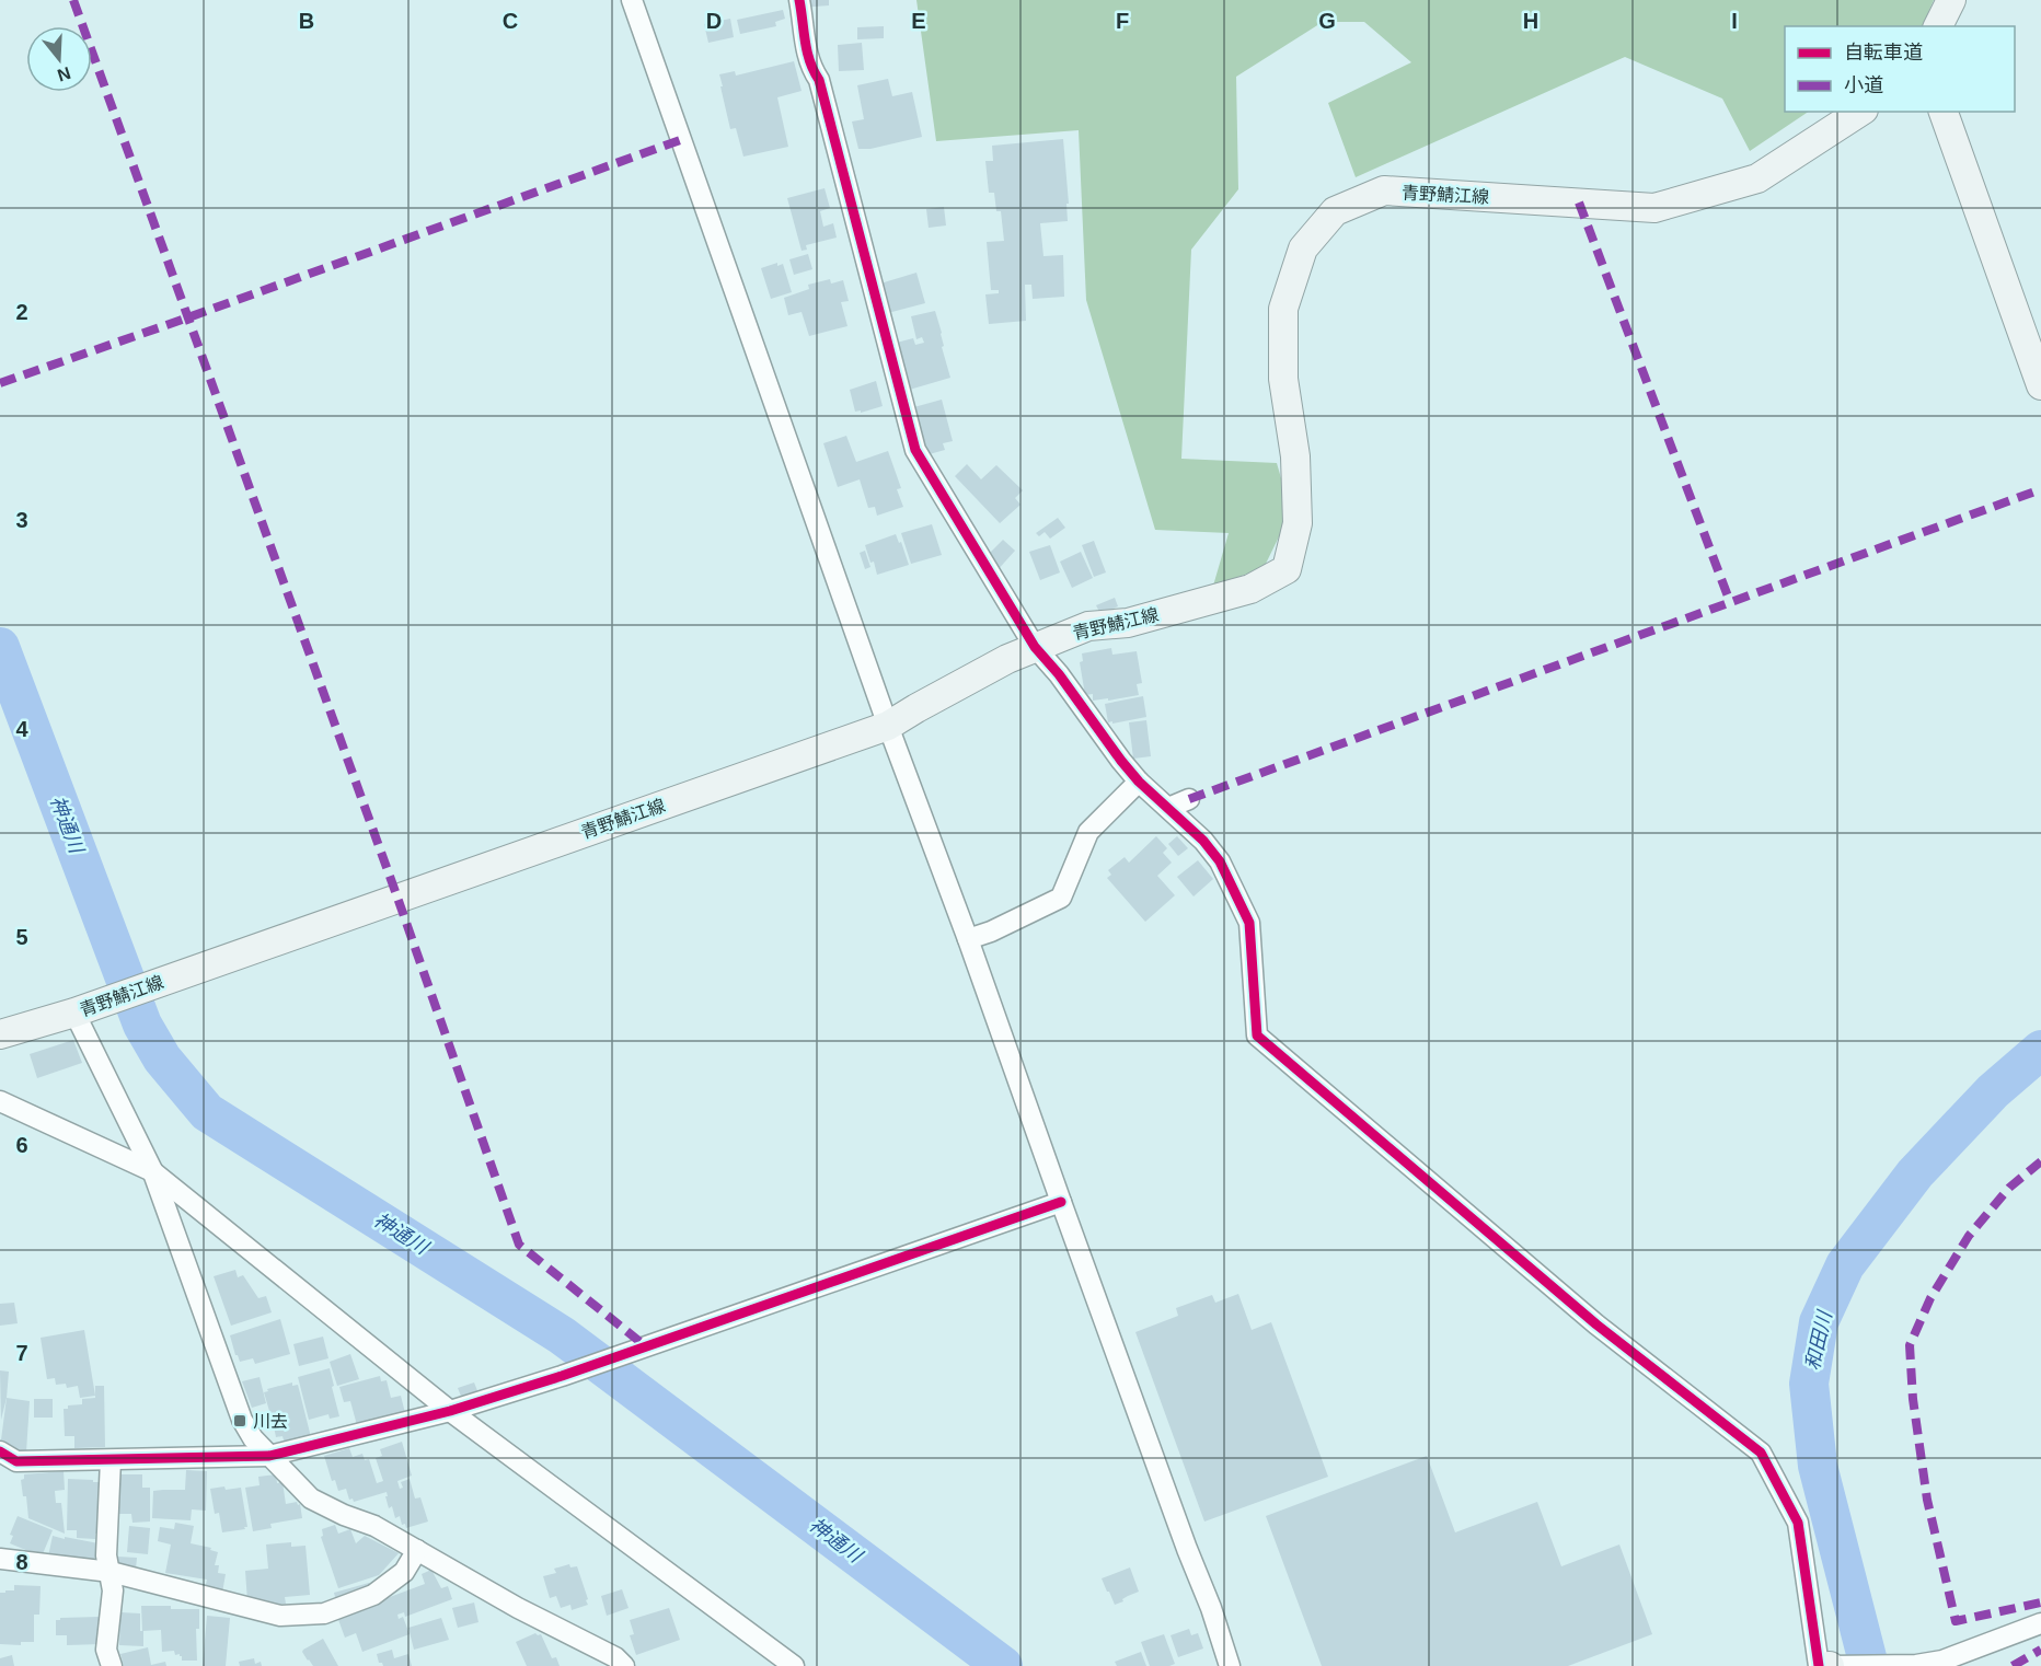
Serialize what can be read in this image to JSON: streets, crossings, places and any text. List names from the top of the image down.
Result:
{
  "streets": {
    "main road": ["青野鯖江線"]
  },
  "water": ["神通川", "和田川"],
  "places": {
    "transit": ["川去"]
  },
  "legend": ["自転車道", "小道"],
  "north": "bottom",
  "grid": {
    "columns": [
      "B",
      "C",
      "D",
      "E",
      "F",
      "G",
      "H",
      "I"
    ],
    "rows": [
      "2",
      "3",
      "4",
      "5",
      "6",
      "7",
      "8"
    ]
  }
}
